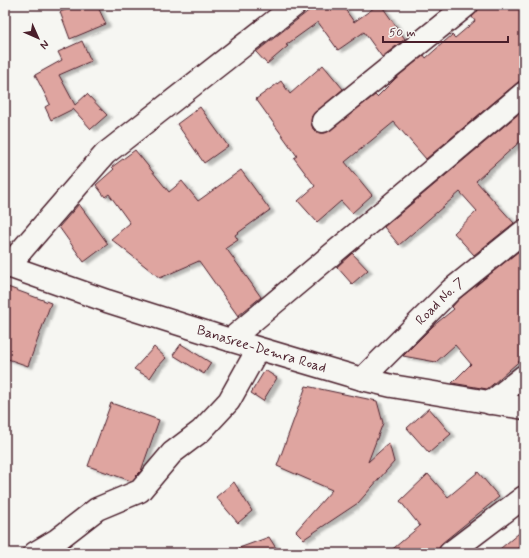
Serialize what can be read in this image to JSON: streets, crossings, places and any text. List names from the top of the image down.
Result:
{
  "streets": {
    "street": ["Road No. 7", "Banasree-Demra Road"]
  },
  "crossings": [
    ["Road No. 7", "Banasree-Demra Road"]
  ],
  "scale_bar": "50 m",
  "north": "bottom right"
}
